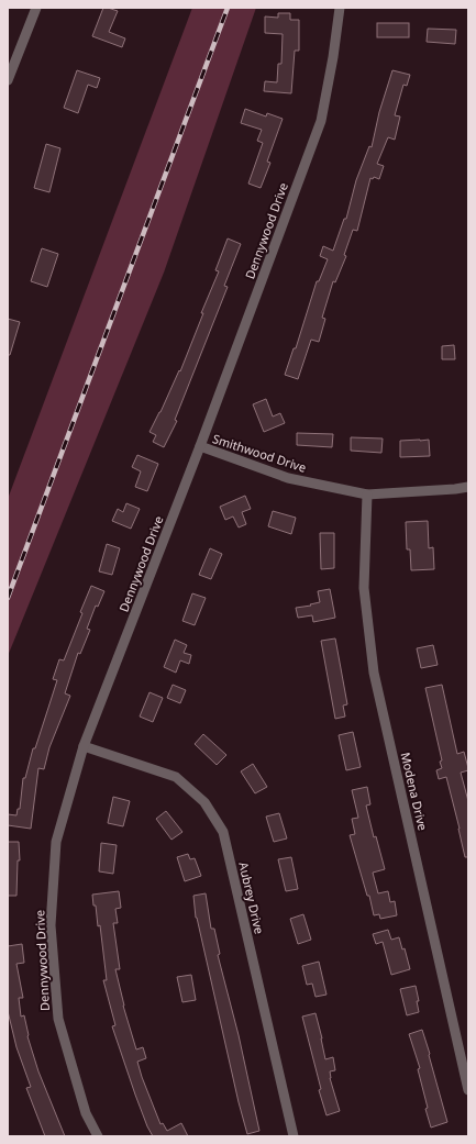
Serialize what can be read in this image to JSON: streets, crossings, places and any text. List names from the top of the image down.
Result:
{
  "streets": {
    "street": [
      "Dennywood Drive",
      "Smithwood Drive",
      "Modena Drive",
      "Aubrey Drive"
    ]
  },
  "crossings": [
    ["Dennywood Drive", "Smithwood Drive"],
    ["Dennywood Drive", "Aubrey Drive"],
    ["Smithwood Drive", "Modena Drive"]
  ]
}
